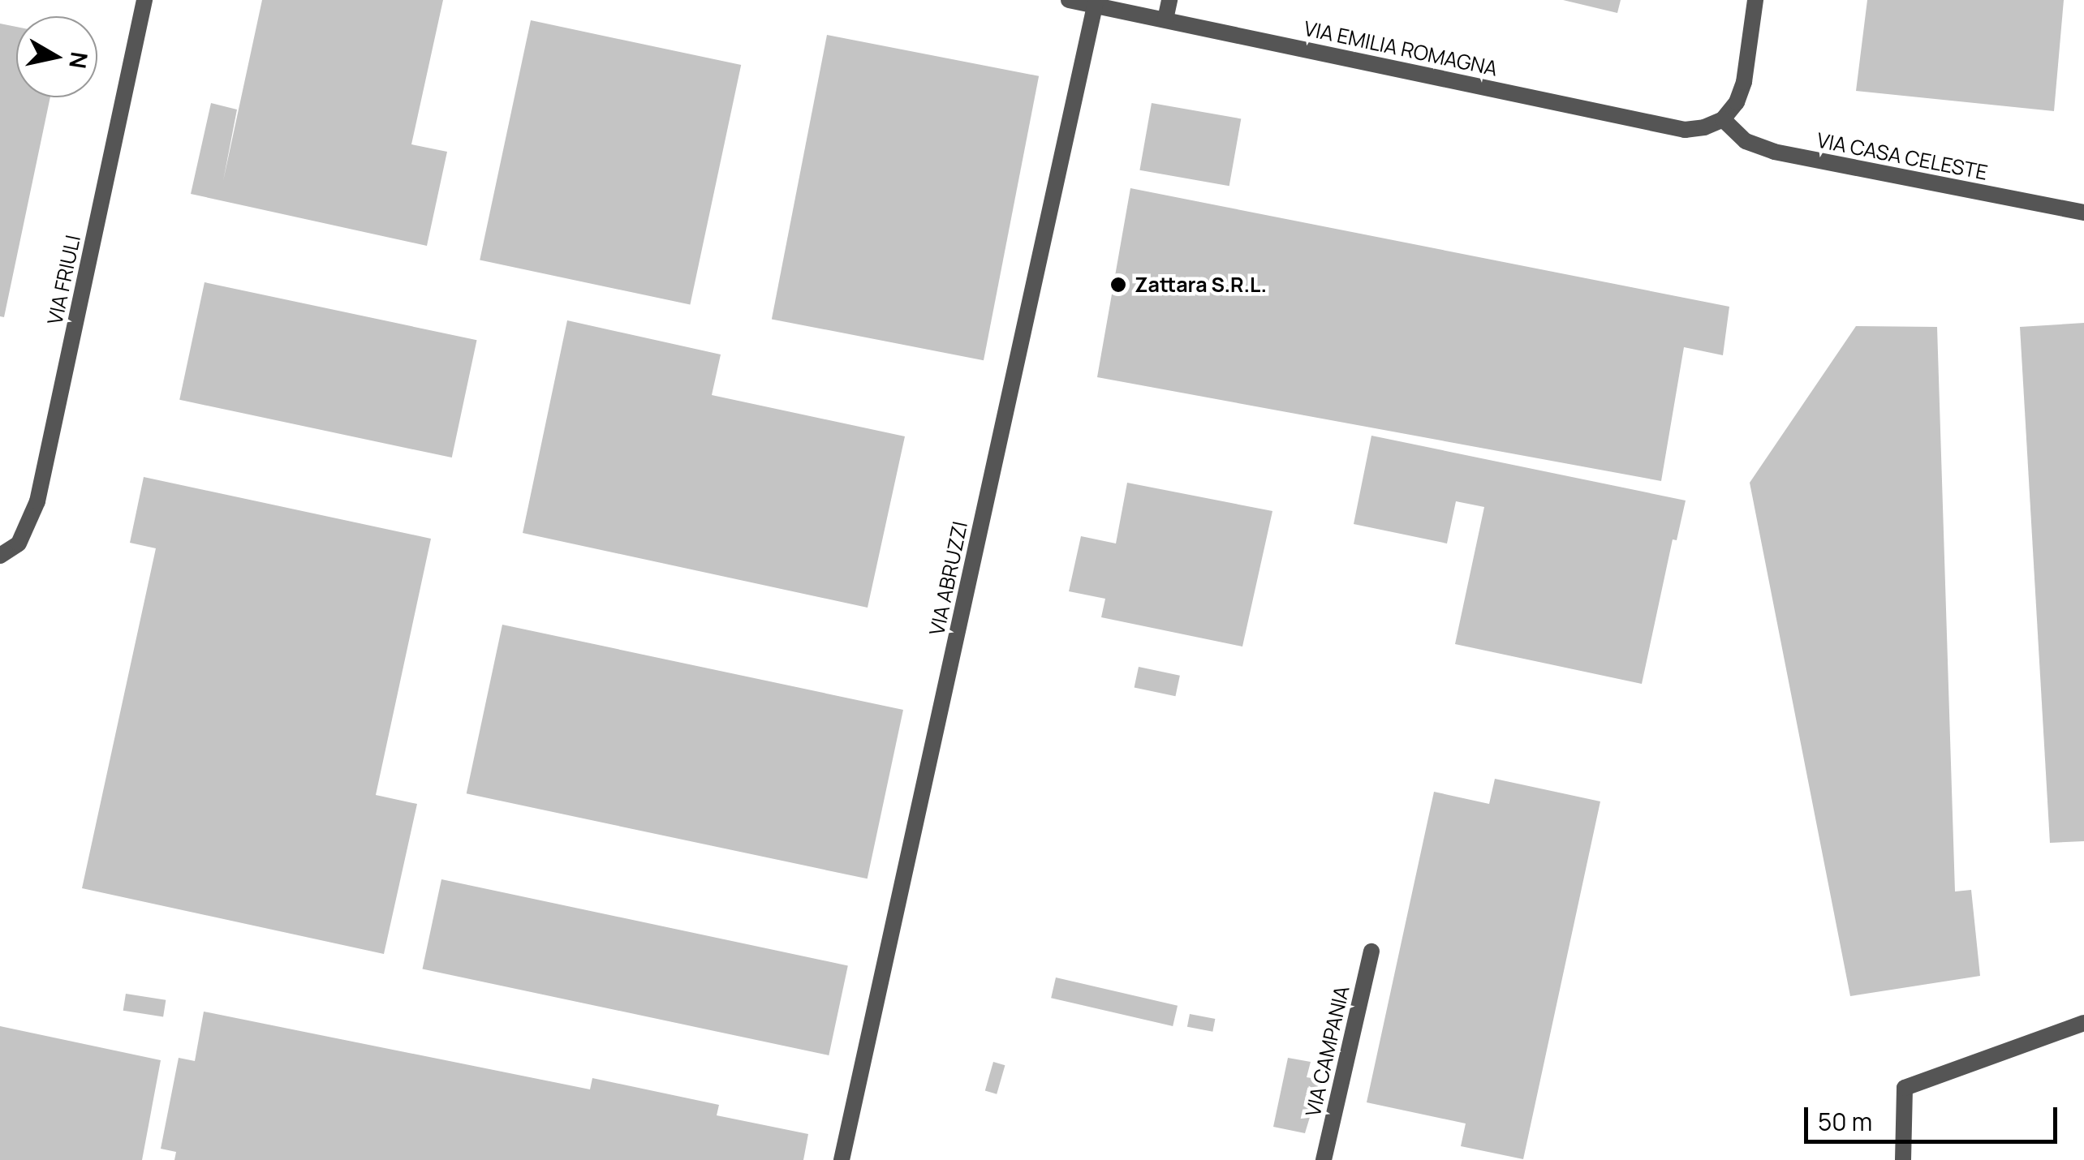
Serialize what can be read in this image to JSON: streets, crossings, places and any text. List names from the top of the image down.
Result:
{
  "streets": {
    "street": [
      "VIA EMILIA ROMAGNA",
      "VIA CASA CELESTE",
      "VIA FRIULI",
      "VIA ABRUZZI",
      "VIA CAMPANIA"
    ]
  },
  "crossings": [
    ["VIA EMILIA ROMAGNA", "VIA CASA CELESTE"],
    ["VIA EMILIA ROMAGNA", "VIA ABRUZZI"]
  ],
  "places": ["Zattara S.R.L."],
  "scale_bar": "50 m",
  "north": "right"
}
